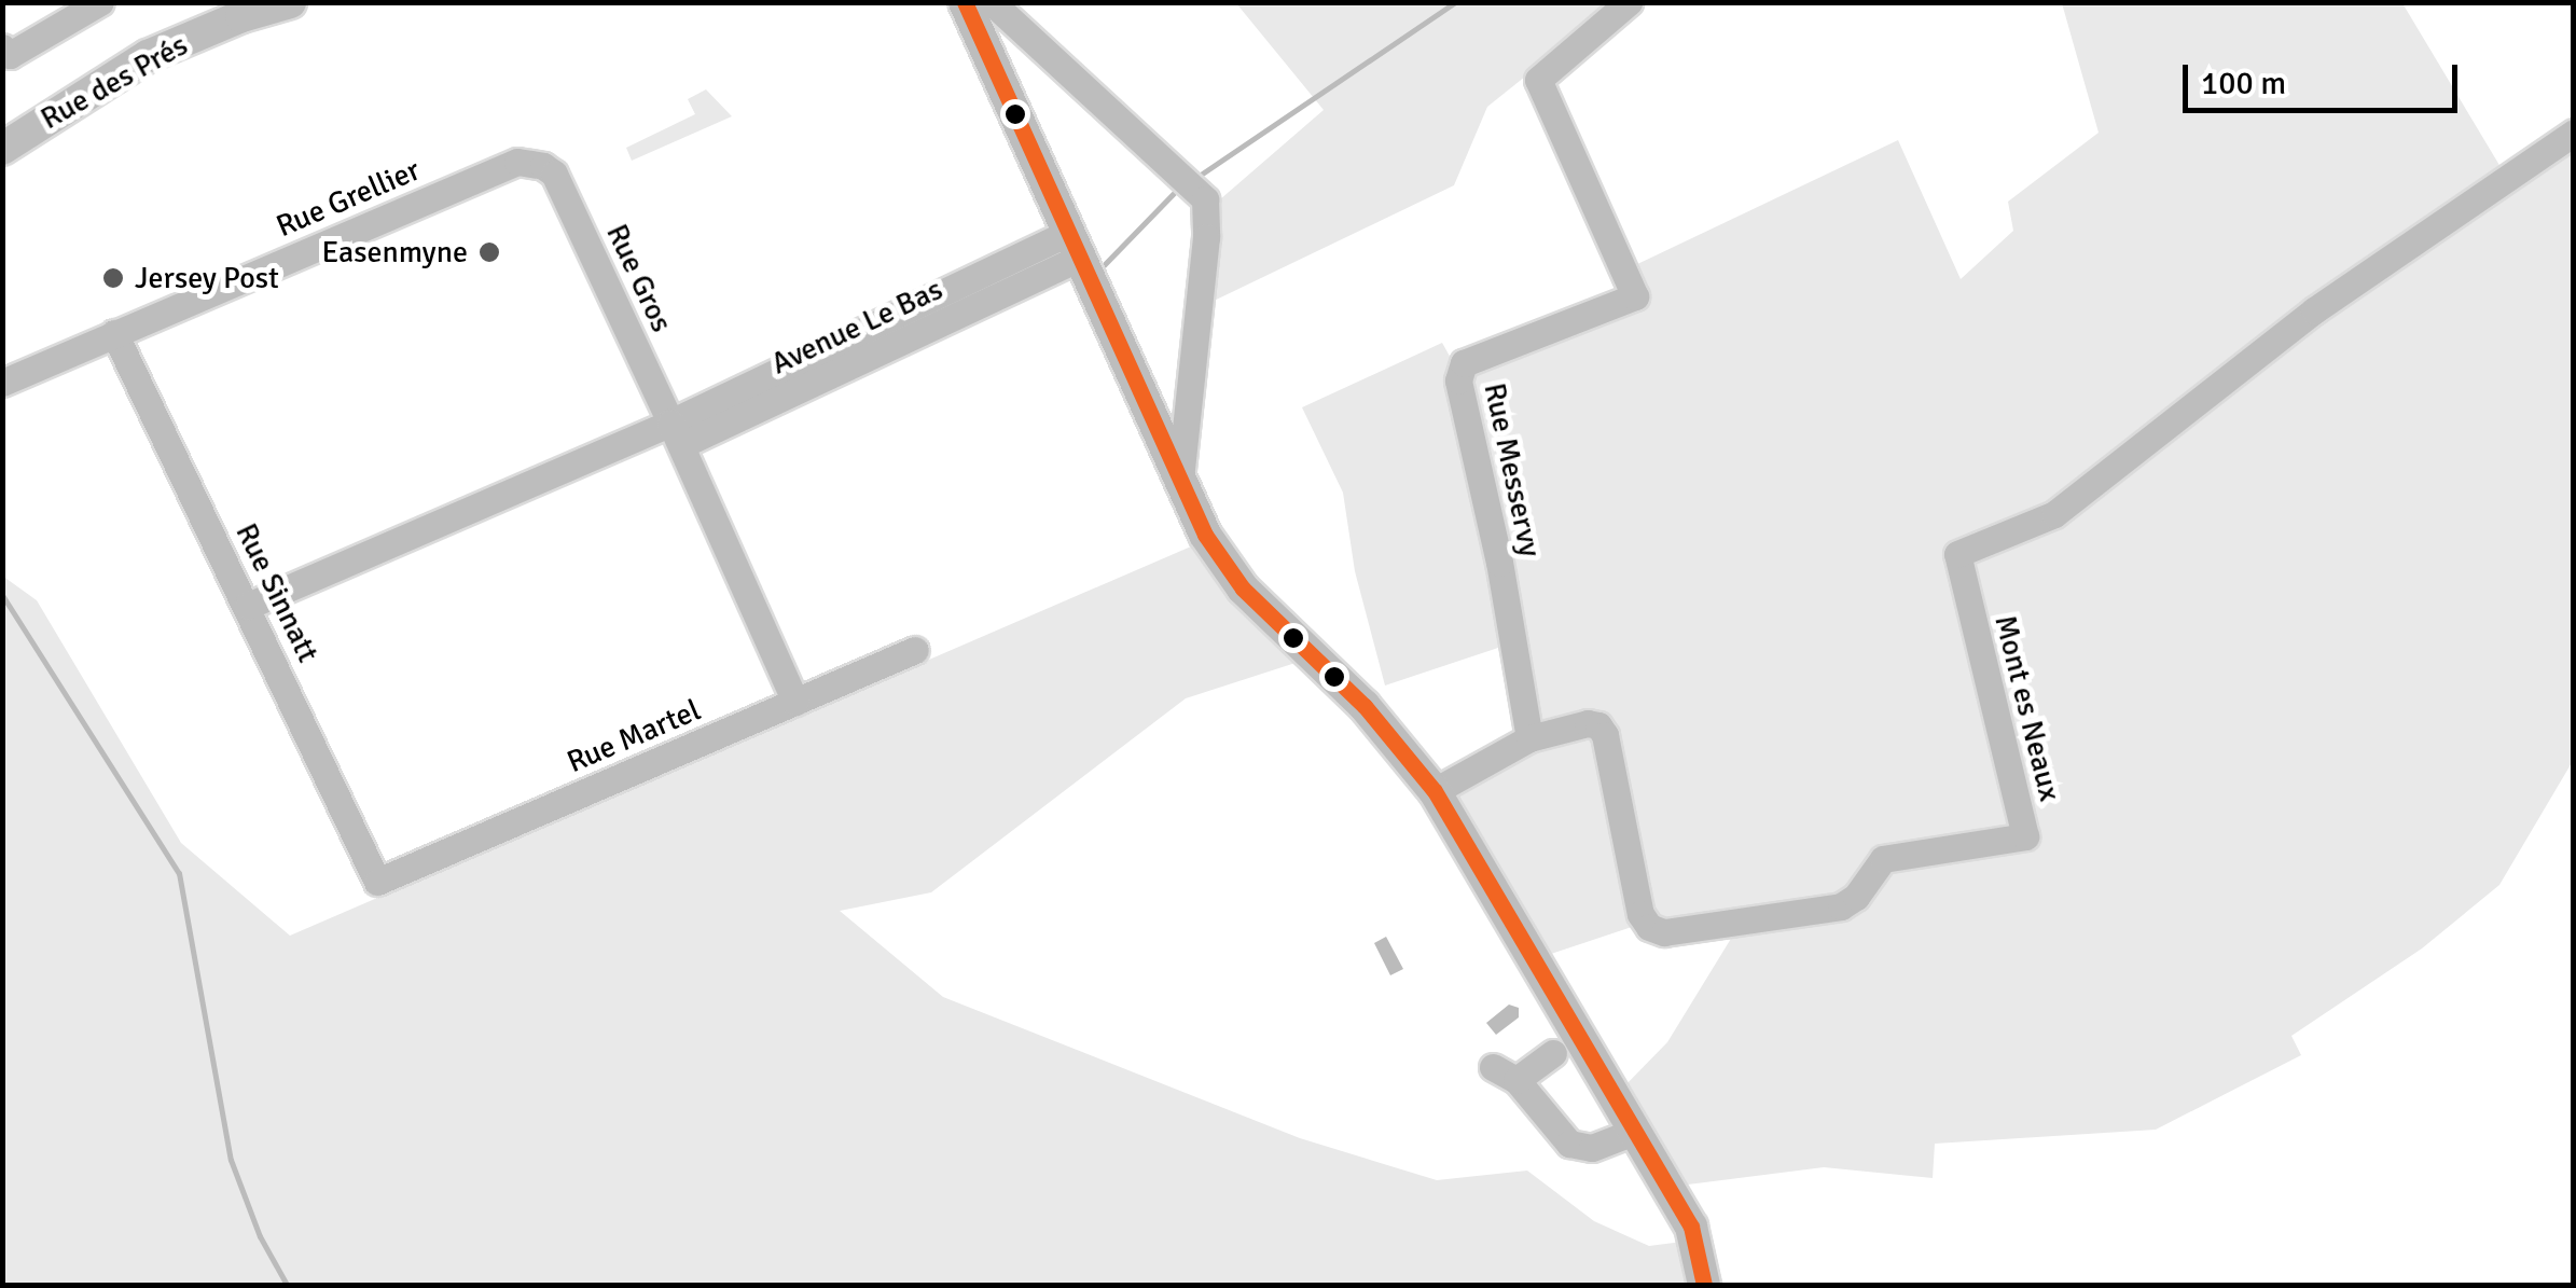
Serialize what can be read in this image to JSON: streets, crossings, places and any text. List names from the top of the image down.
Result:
{
  "streets": {
    "main road": ["Rue des Prés"],
    "street": [
      "Rue Grellier",
      "Rue Gros",
      "Avenue Le Bas",
      "Rue Messervy",
      "Rue Sinnatt",
      "Mont es Neaux",
      "Rue Martel"
    ]
  },
  "crossings": [
    ["Rue Grellier", "Rue Gros"],
    ["Rue Grellier", "Rue Sinnatt"],
    ["Rue Gros", "Avenue Le Bas"],
    ["Rue Gros", "Rue Martel"],
    ["Avenue Le Bas", "Rue Sinnatt"],
    ["Rue Messervy", "Mont es Neaux"],
    ["Rue Sinnatt", "Rue Martel"]
  ],
  "places": ["Easenmyne", "Jersey Post"],
  "scale_bar": "100 m"
}
